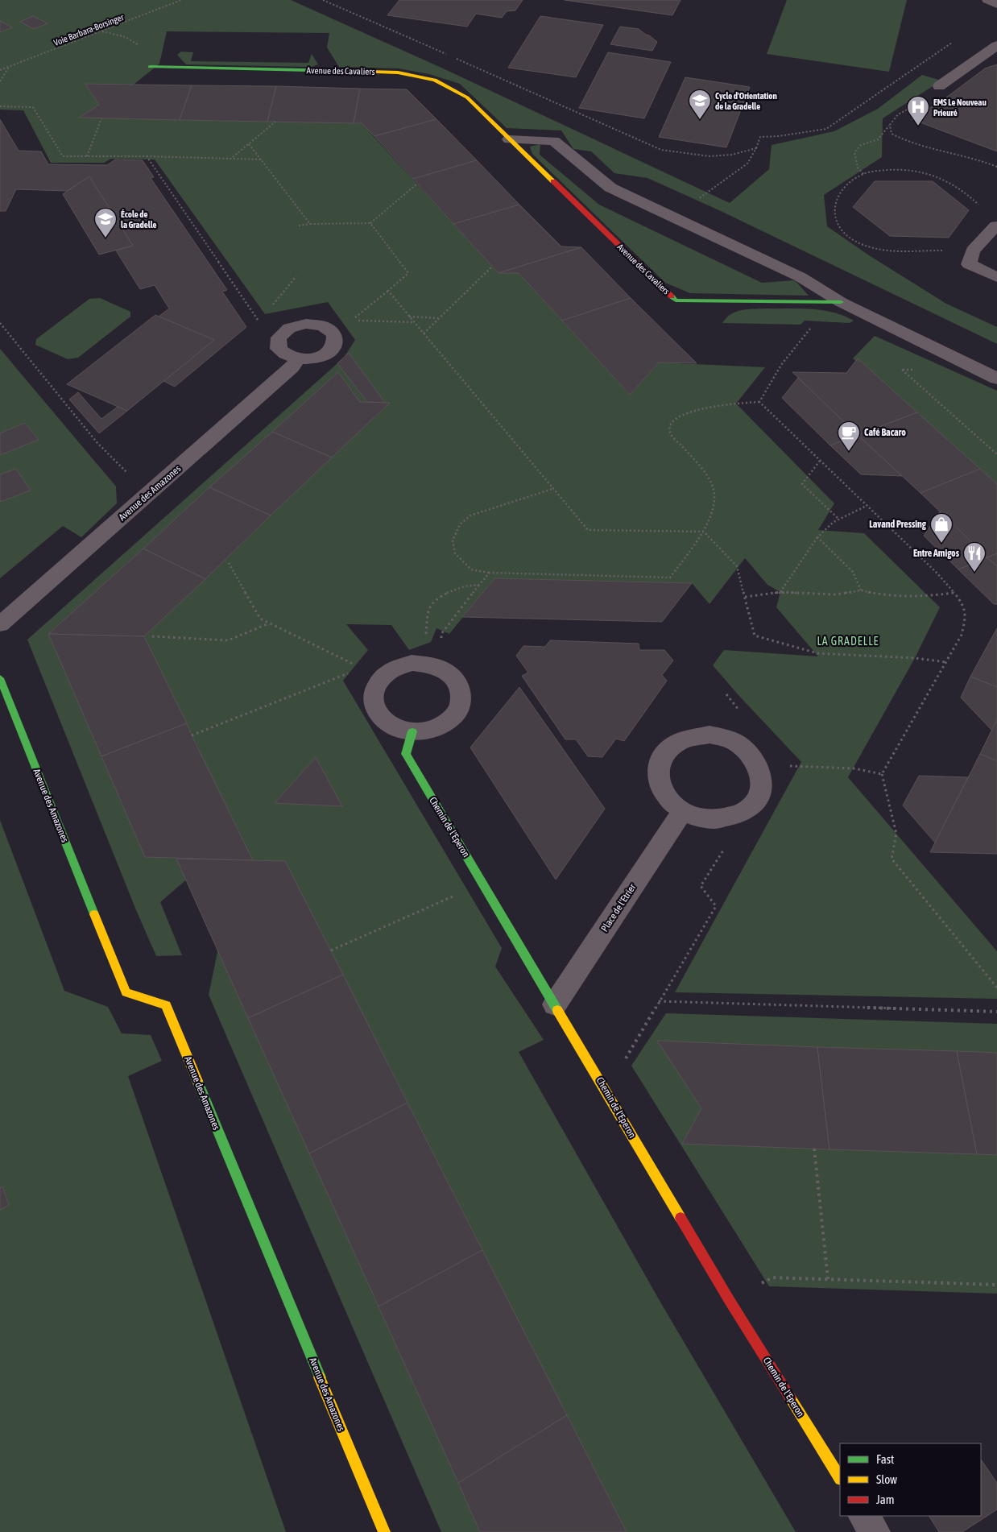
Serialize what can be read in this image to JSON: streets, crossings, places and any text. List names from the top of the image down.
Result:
{
  "streets": {
    "street": [
      "Avenue des Cavaliers",
      "Avenue des Amazones",
      "Chemin de l'Eperon",
      "Place de l'Etrier"
    ],
    "path": ["Voie Barbara-Borsinger"]
  },
  "crossings": [
    ["Chemin de l'Eperon", "Place de l'Etrier"]
  ],
  "districts": ["LA GRADELLE"],
  "places": {
    "school or university": ["Cycle d'Orientation de la Gradelle", "École de la Gradelle"],
    "hospital": ["EMS Le Nouveau Prieuré"],
    "cafe": ["Café Bacaro"],
    "shop": ["Lavand Pressing"],
    "restaurant": ["Entre Amigos"]
  },
  "legend": ["Fast", "Slow", "Jam"]
}
